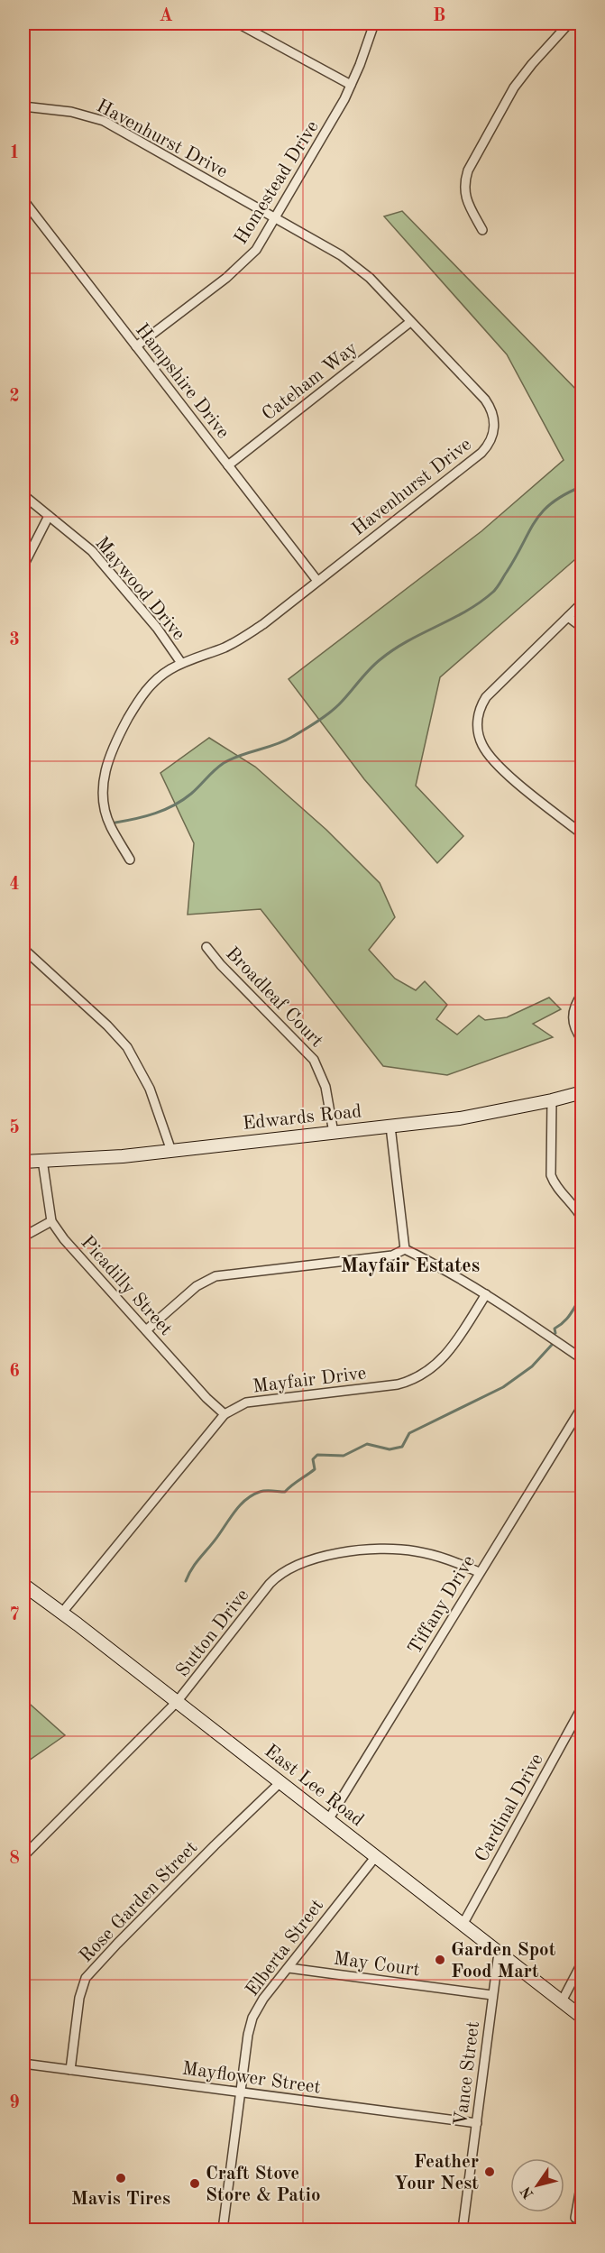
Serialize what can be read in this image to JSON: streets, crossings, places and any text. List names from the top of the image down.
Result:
{
  "streets": {
    "street": [
      "Havenhurst Drive",
      "Homestead Drive",
      "Hampshire Drive",
      "Cateham Way",
      "Maywood Drive",
      "Broadleaf Court",
      "Edwards Road",
      "Picadilly Street",
      "Mayfair Drive",
      "Tiffany Drive",
      "Sutton Drive",
      "East Lee Road",
      "Cardinal Drive",
      "Rose Garden Street",
      "Elberta Street",
      "May Court",
      "Vance Street",
      "Mayflower Street"
    ]
  },
  "crossings": [
    ["Havenhurst Drive", "Homestead Drive"],
    ["Havenhurst Drive", "Hampshire Drive"],
    ["Havenhurst Drive", "Cateham Way"],
    ["Havenhurst Drive", "Maywood Drive"],
    ["Homestead Drive", "Hampshire Drive"],
    ["Hampshire Drive", "Cateham Way"],
    ["Broadleaf Court", "Edwards Road"],
    ["Edwards Road", "Picadilly Street"],
    ["Picadilly Street", "Mayfair Drive"],
    ["Mayfair Drive", "East Lee Road"],
    ["Tiffany Drive", "Sutton Drive"],
    ["Tiffany Drive", "East Lee Road"],
    ["Sutton Drive", "East Lee Road"],
    ["East Lee Road", "Cardinal Drive"],
    ["East Lee Road", "Rose Garden Street"],
    ["East Lee Road", "Elberta Street"],
    ["East Lee Road", "Vance Street"],
    ["Rose Garden Street", "Mayflower Street"],
    ["Elberta Street", "May Court"],
    ["Elberta Street", "Mayflower Street"],
    ["May Court", "Vance Street"],
    ["Vance Street", "Mayflower Street"]
  ],
  "districts": ["Mayfair Estates"],
  "places": [
    "Garden Spot Food Mart",
    "Feather Your Nest",
    "Mavis Tires",
    "Craft Stove Store & Patio"
  ],
  "north": "bottom left",
  "grid": {
    "columns": ["A", "B"],
    "rows": [
      "1",
      "2",
      "3",
      "4",
      "5",
      "6",
      "7",
      "8",
      "9"
    ]
  }
}
